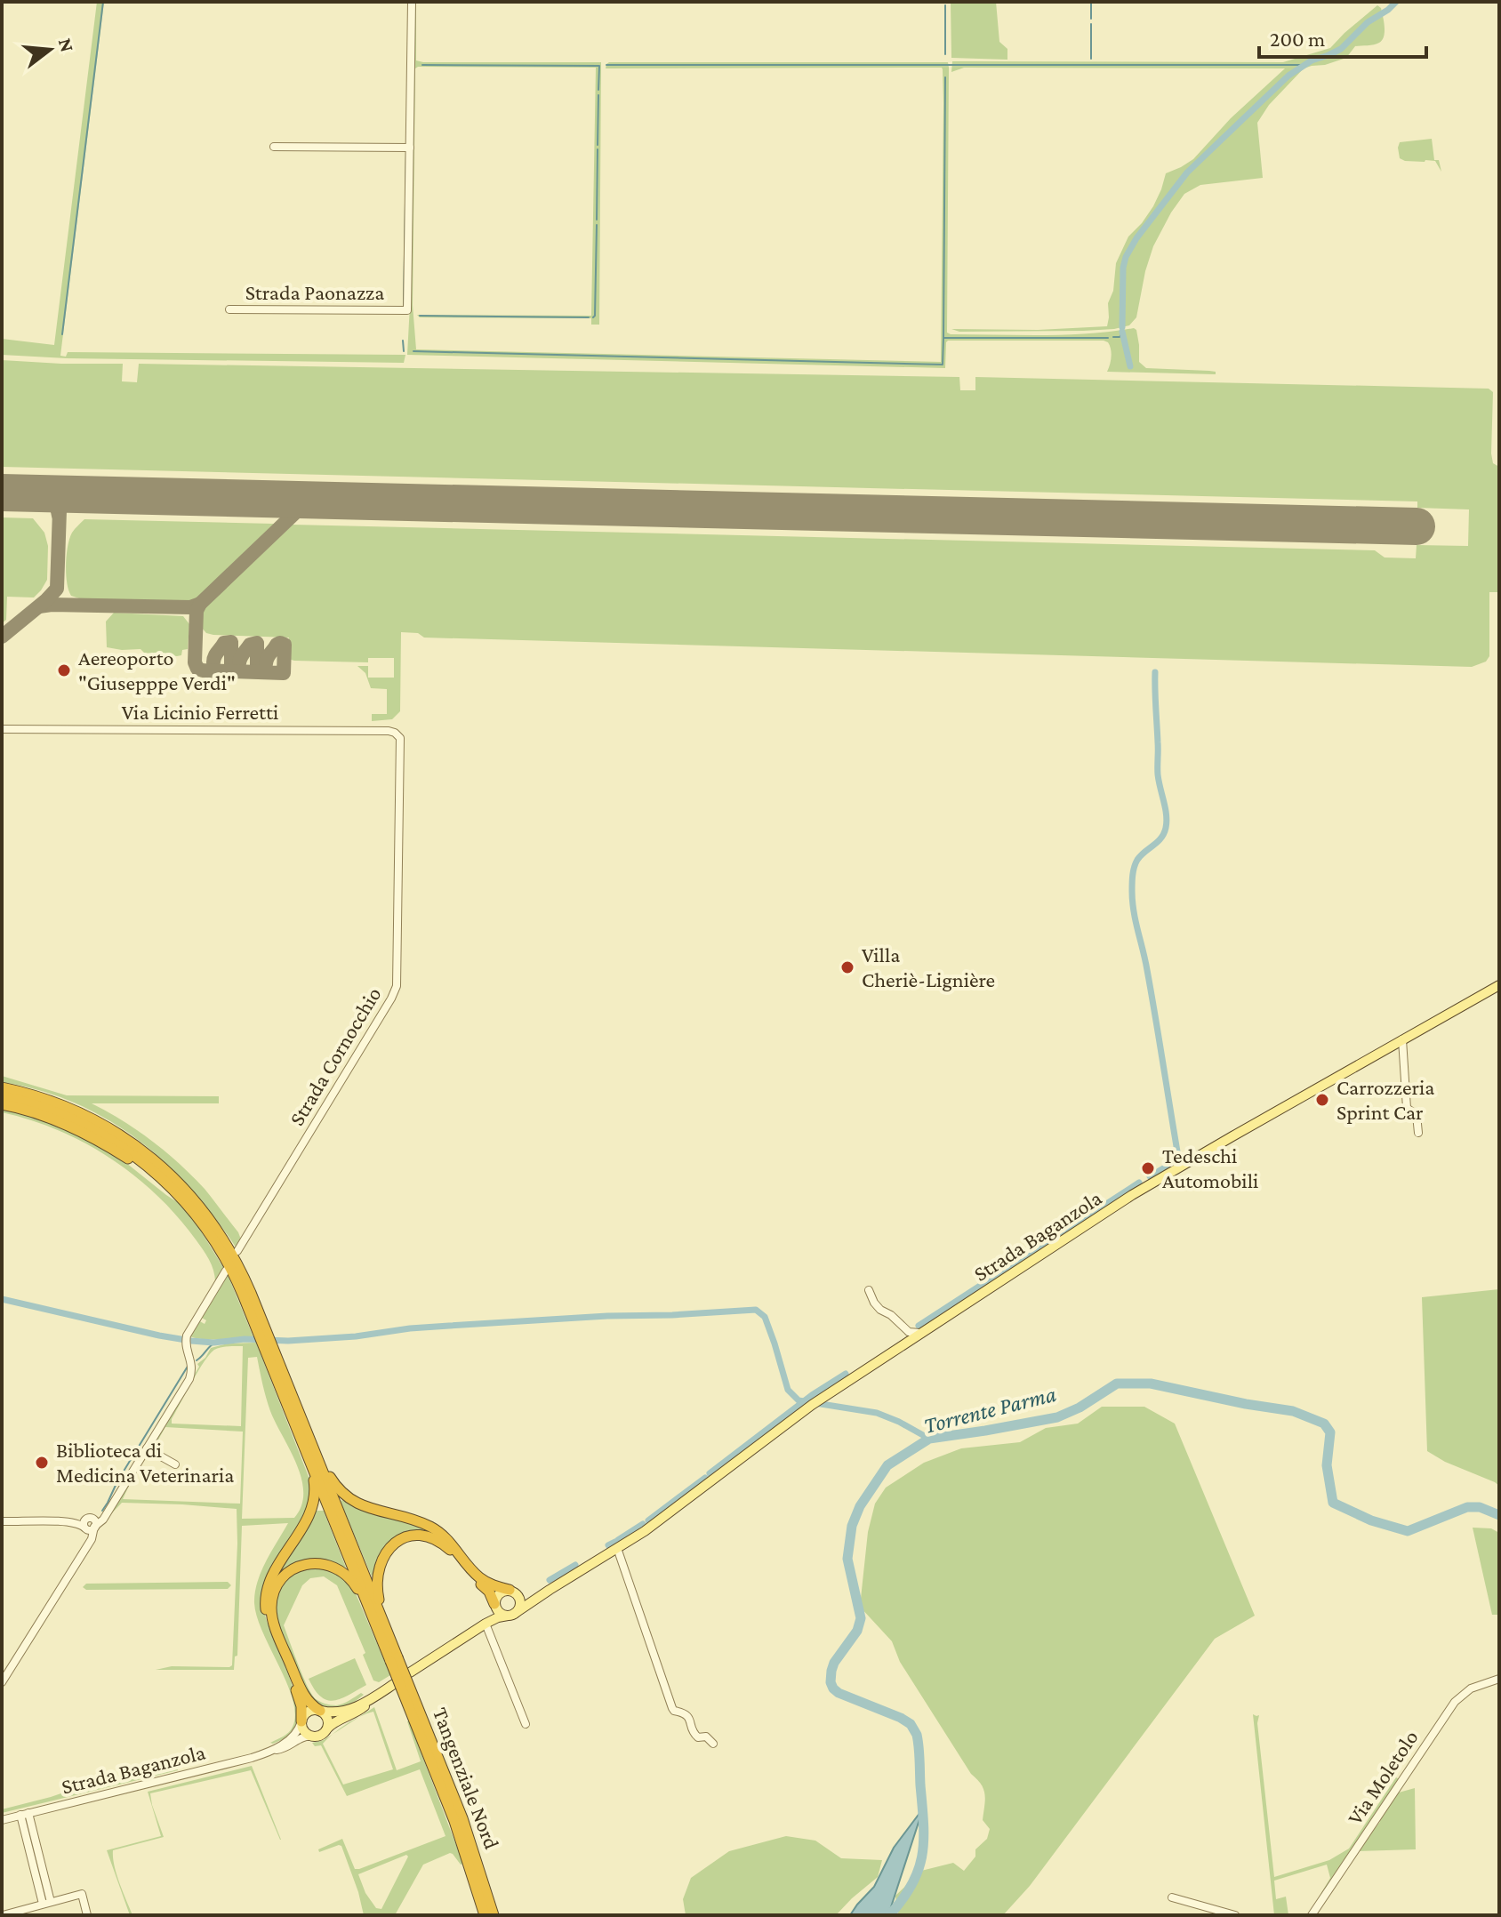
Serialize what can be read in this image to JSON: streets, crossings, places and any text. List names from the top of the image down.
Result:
{
  "streets": {
    "highway": ["Tangenziale Nord"],
    "main road": ["Strada Baganzola"],
    "street": [
      "Strada Paonazza",
      "Via Licinio Ferretti",
      "Strada Cornocchio",
      "Via Moletolo"
    ]
  },
  "crossings": [
    ["Via Licinio Ferretti", "Strada Cornocchio"]
  ],
  "water": ["Torrente Parma"],
  "places": [
    "Aereoporto \"Giusepppe Verdi\"",
    "Villa Cheriè-Lignière",
    "Carrozzeria Sprint Car",
    "Tedeschi Automobili",
    "Biblioteca di Medicina Veterinaria"
  ],
  "scale_bar": "200 m",
  "north": "right"
}
